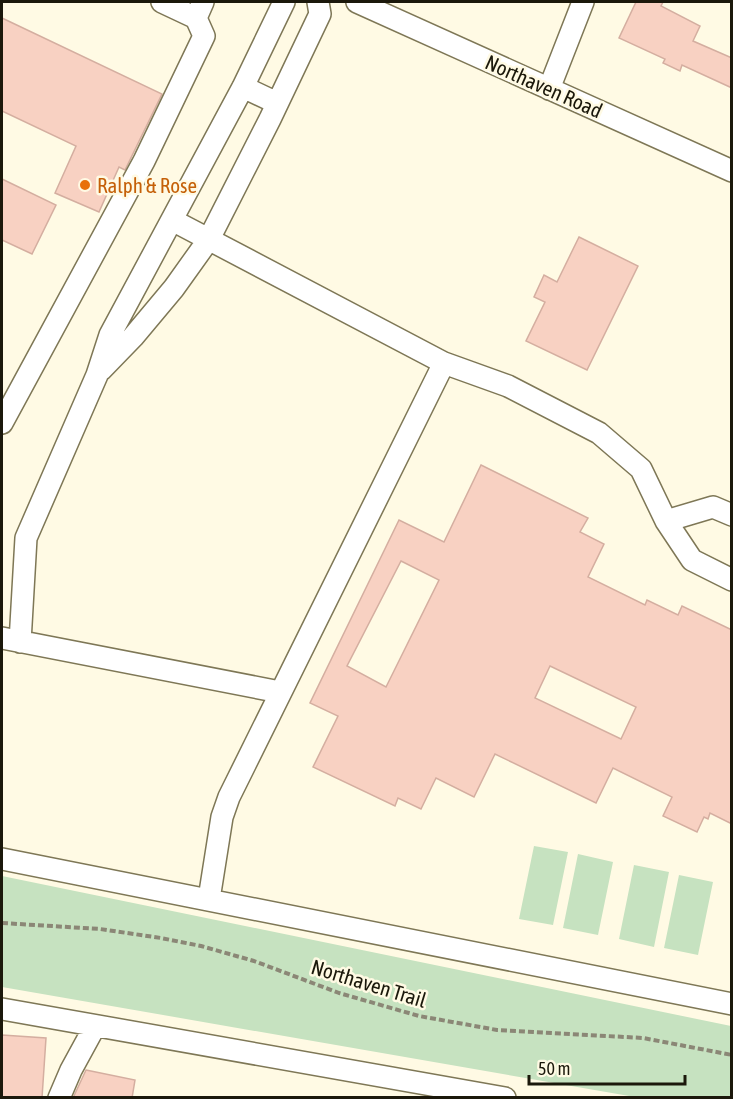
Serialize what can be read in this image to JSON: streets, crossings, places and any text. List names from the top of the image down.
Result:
{
  "streets": {
    "street": ["Northaven Road"],
    "path": ["Northaven Trail"]
  },
  "places": ["Ralph & Rose"],
  "scale_bar": "50 m"
}
